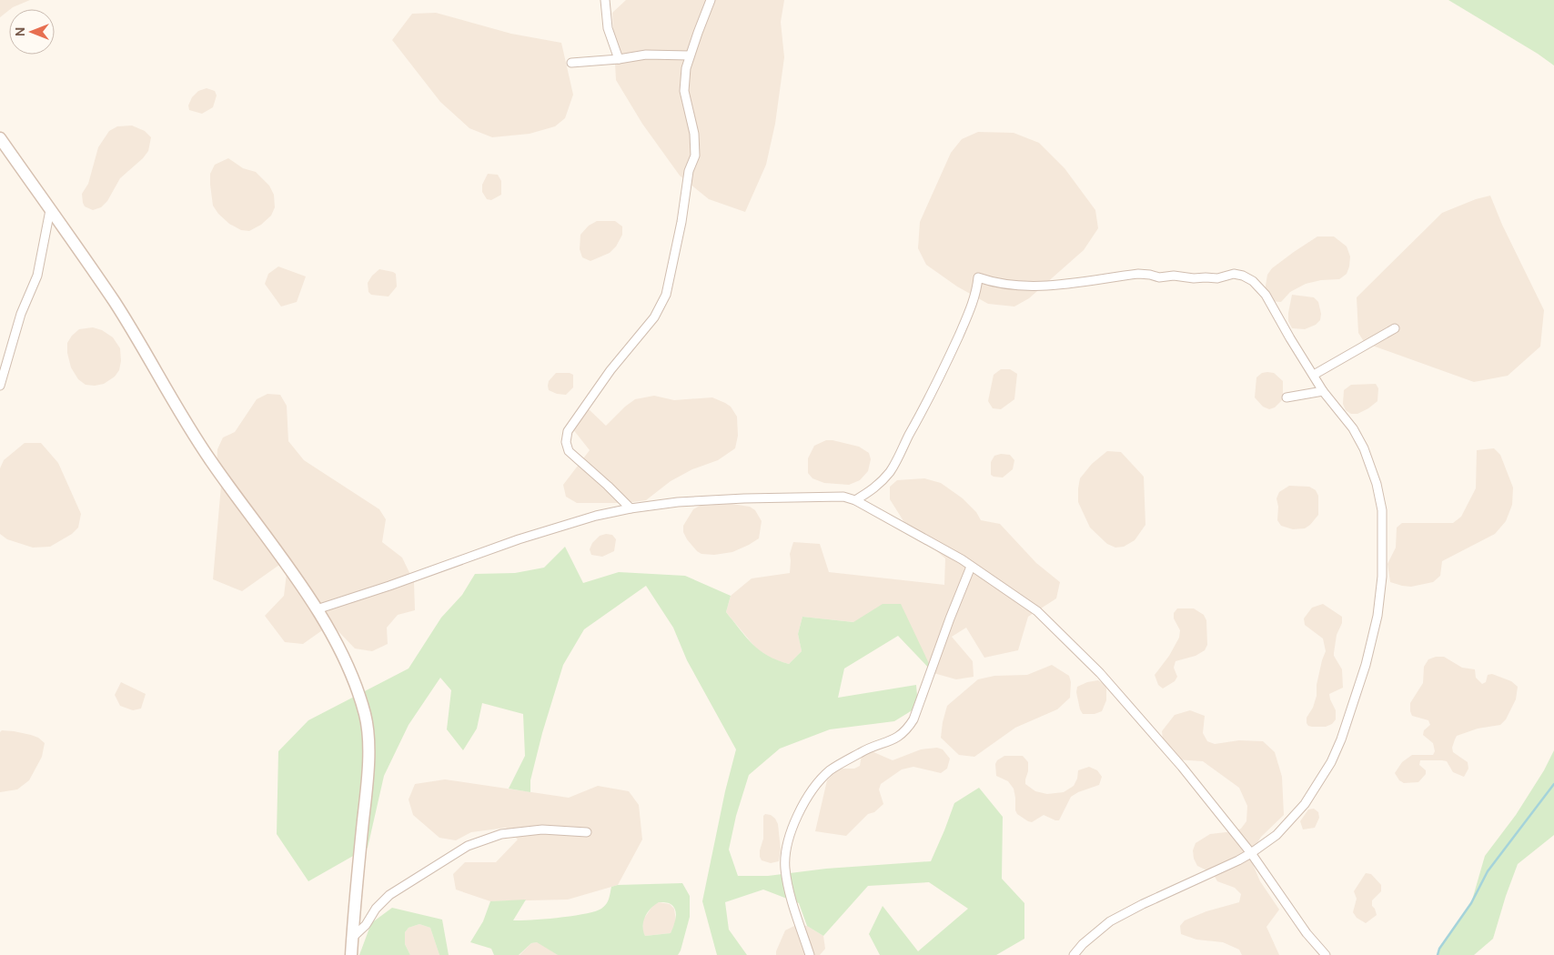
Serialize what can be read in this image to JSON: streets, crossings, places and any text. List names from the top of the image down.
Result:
{
  "north": "left"
}
